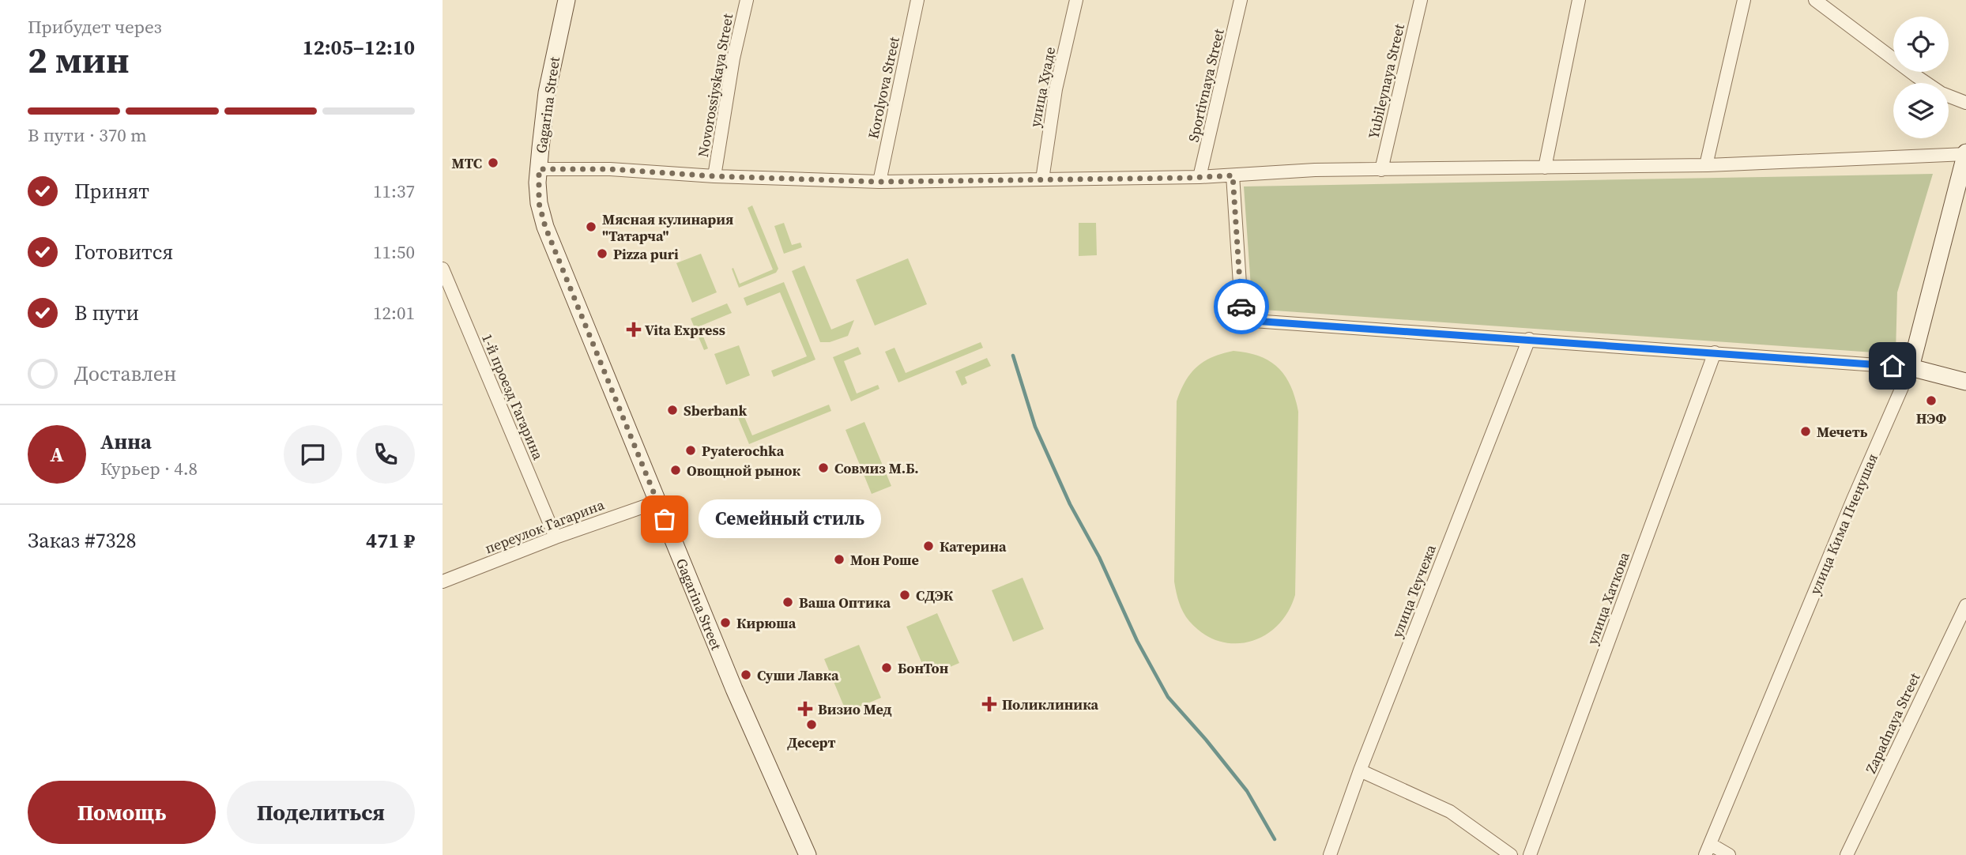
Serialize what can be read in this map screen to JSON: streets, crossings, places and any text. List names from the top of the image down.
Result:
{
  "streets": {
    "street": [
      "Yubileynaya Street",
      "Novorossiyskaya Street",
      "Sportivnaya Street",
      "улица Хуаде",
      "Korolyova Street",
      "Gagarina Street",
      "1-й проезд Гагарина",
      "улица Кима Пченушая",
      "переулок Гагарина",
      "улица Теучежа",
      "улица Хаткова",
      "Zapadnaya Street"
    ]
  },
  "crossings": [
    ["Gagarina Street", "переулок Гагарина"],
    ["1-й проезд Гагарина", "переулок Гагарина"]
  ],
  "places": {
    "other": [
      "МТС",
      "Мясная кулинария \"Татарча\"",
      "Pizza puri",
      "НЭФ",
      "Sberbank",
      "Мечеть",
      "Pyaterochka",
      "Совмиз М.Б.",
      "Овощной рынок",
      "Семейный стиль",
      "Катерина",
      "Мон Роше",
      "СДЭК",
      "Ваша Оптика",
      "Кирюша",
      "БонТон",
      "Суши Лавка",
      "Десерт"
    ],
    "health": ["Vita Express", "Поликлиника", "Визио Мед"]
  },
  "page": {
    "heading": ["2 мин", "Прибудет через", "12:05–12:10"],
    "panel": [
      "Анна",
      "Курьер · 4.8",
      "Заказ #7328",
      "471 ₽"
    ],
    "bar": "В пути · 370 m",
    "list": [
      ["Принят", "11:37"],
      ["Готовится", "11:50"],
      ["В пути", "12:01"],
      "Доставлен"
    ],
    "round": "А",
    "bubble": "Семейный стиль",
    "buttons": ["Помощь", "Поделиться"]
  }
}
